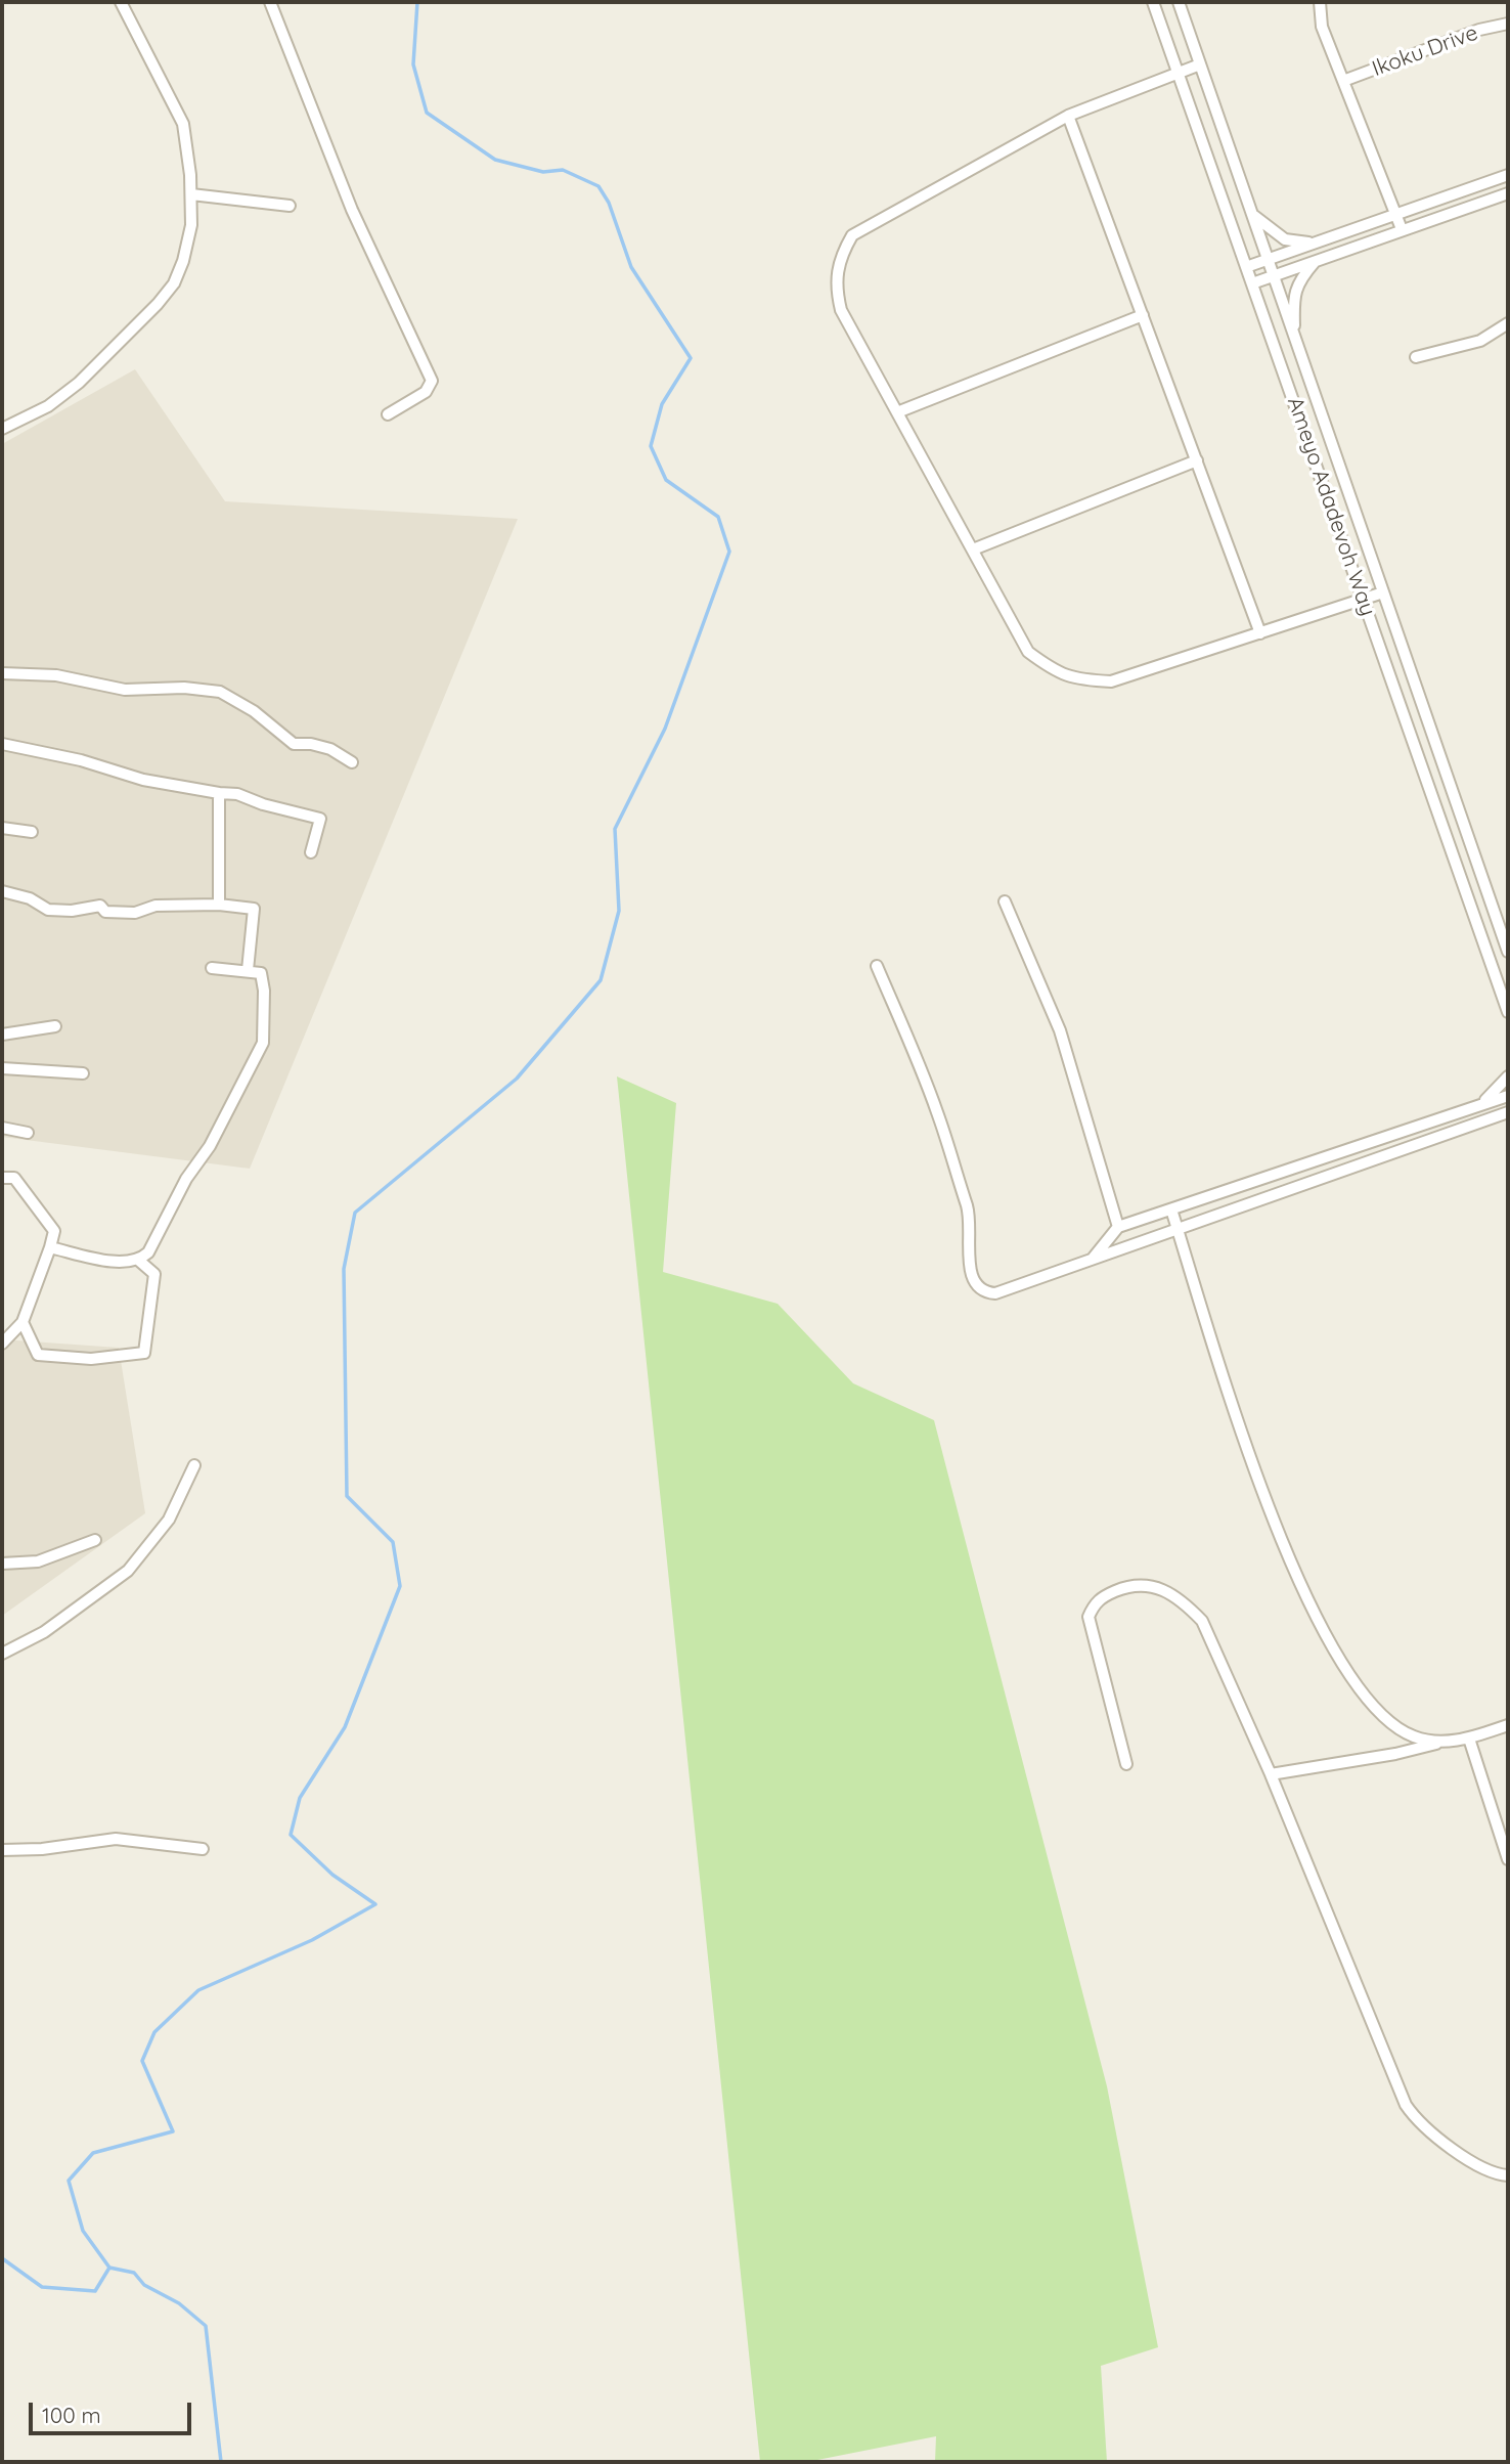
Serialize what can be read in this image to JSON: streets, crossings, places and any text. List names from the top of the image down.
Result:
{
  "streets": {
    "street": ["Ikoku Drive", "Ameyo Adadevoh Way"]
  },
  "scale_bar": "100 m"
}
